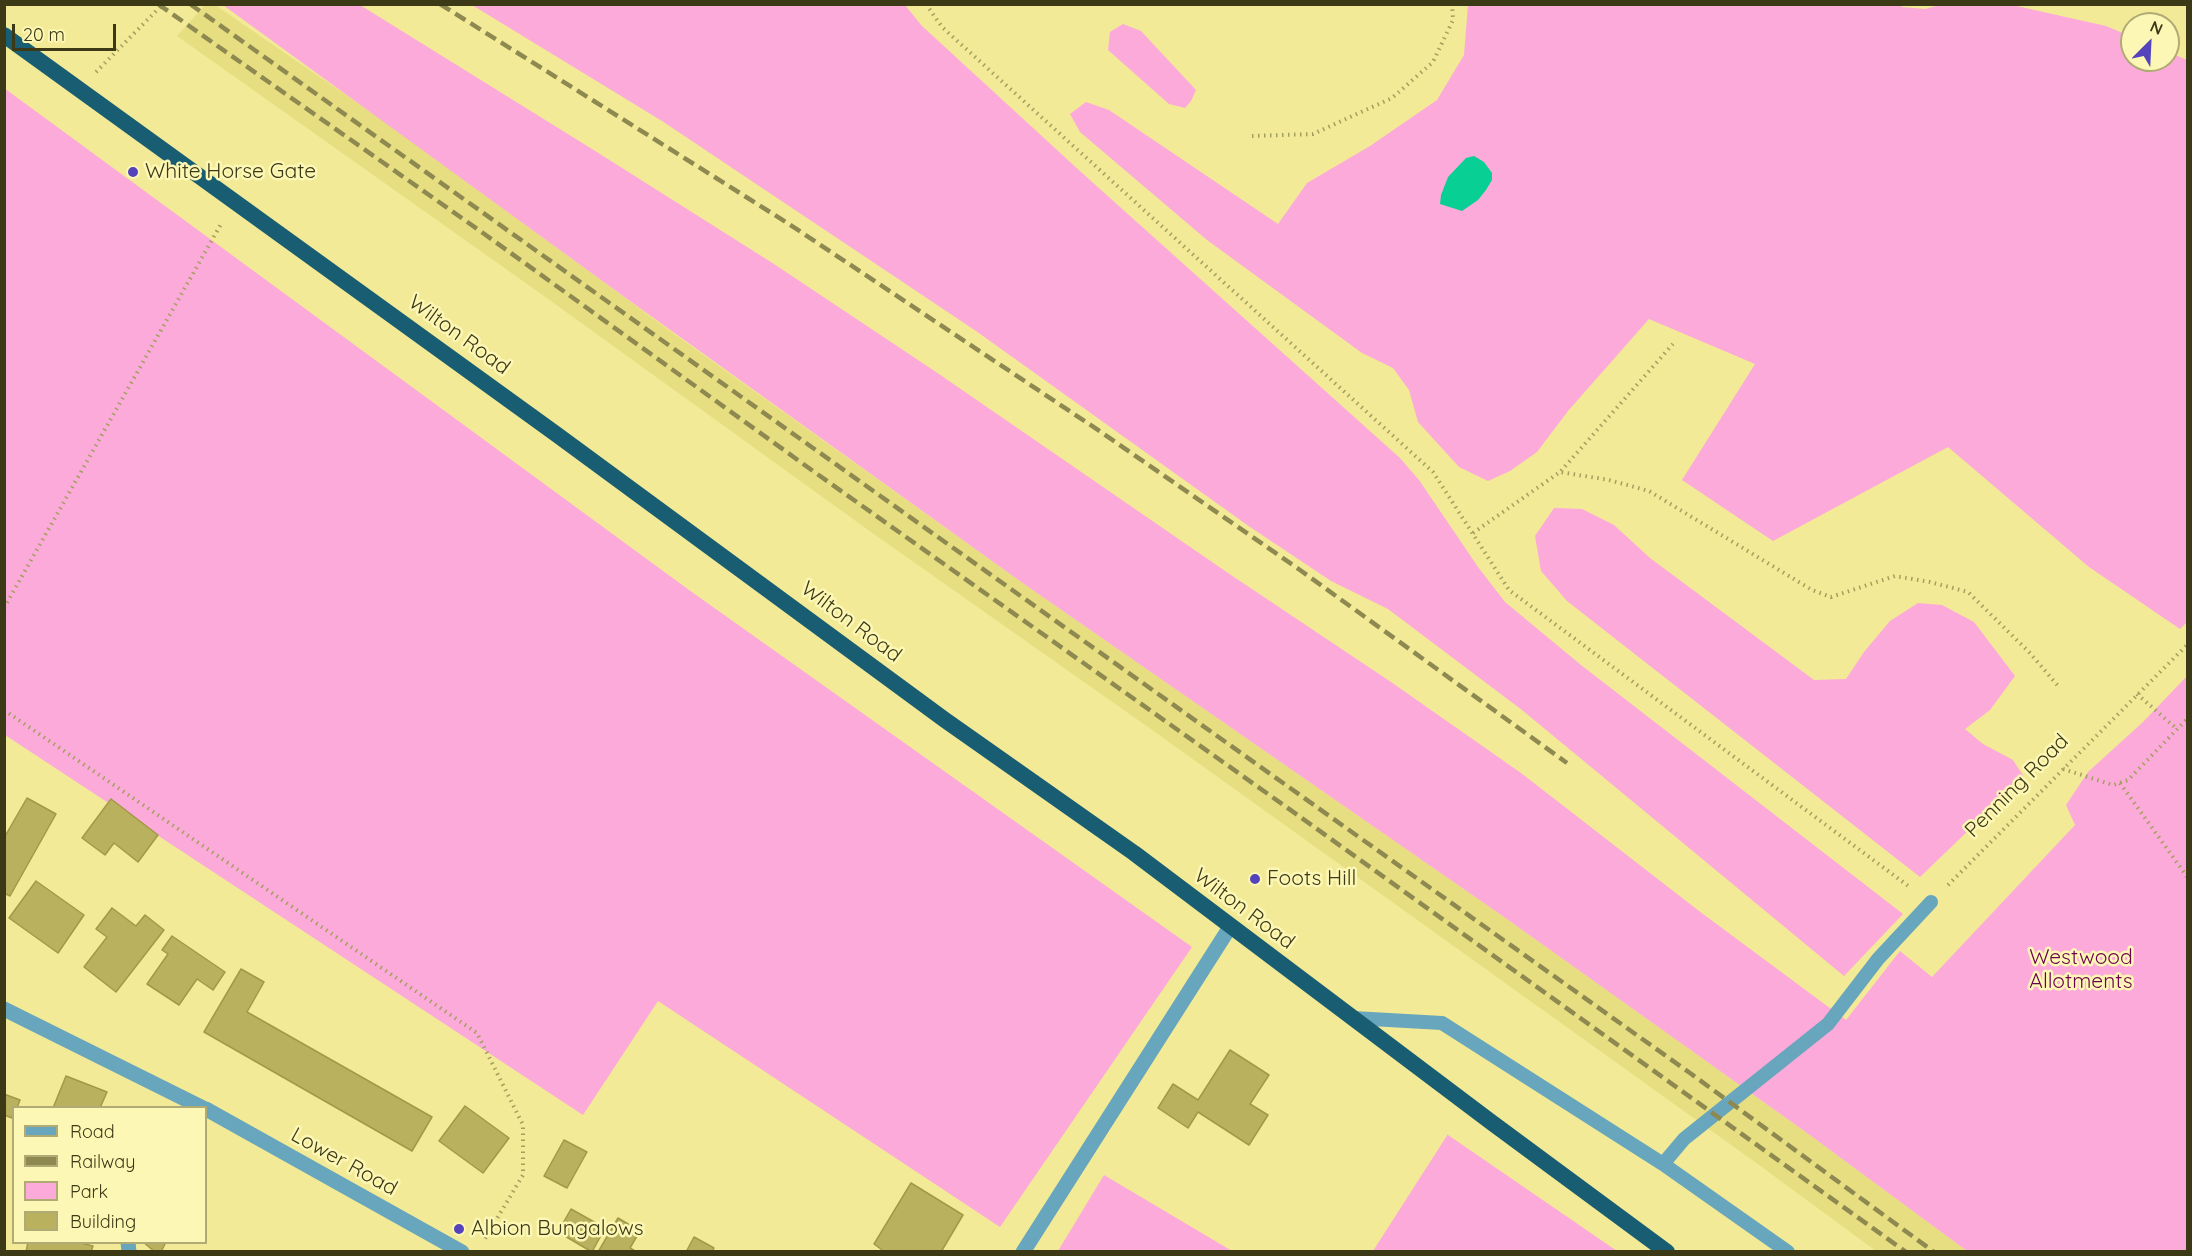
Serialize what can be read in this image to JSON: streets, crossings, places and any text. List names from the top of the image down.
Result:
{
  "streets": {
    "highway": ["Wilton Road"],
    "street": ["Lower Road"],
    "path": ["Penning Road"]
  },
  "parks": ["Westwood Allotments"],
  "places": ["White Horse Gate", "Foots Hill", "Albion Bungalows"],
  "legend": [
    "Road",
    "Railway",
    "Park",
    "Building"
  ],
  "scale_bar": "20 m",
  "north": "top right"
}
